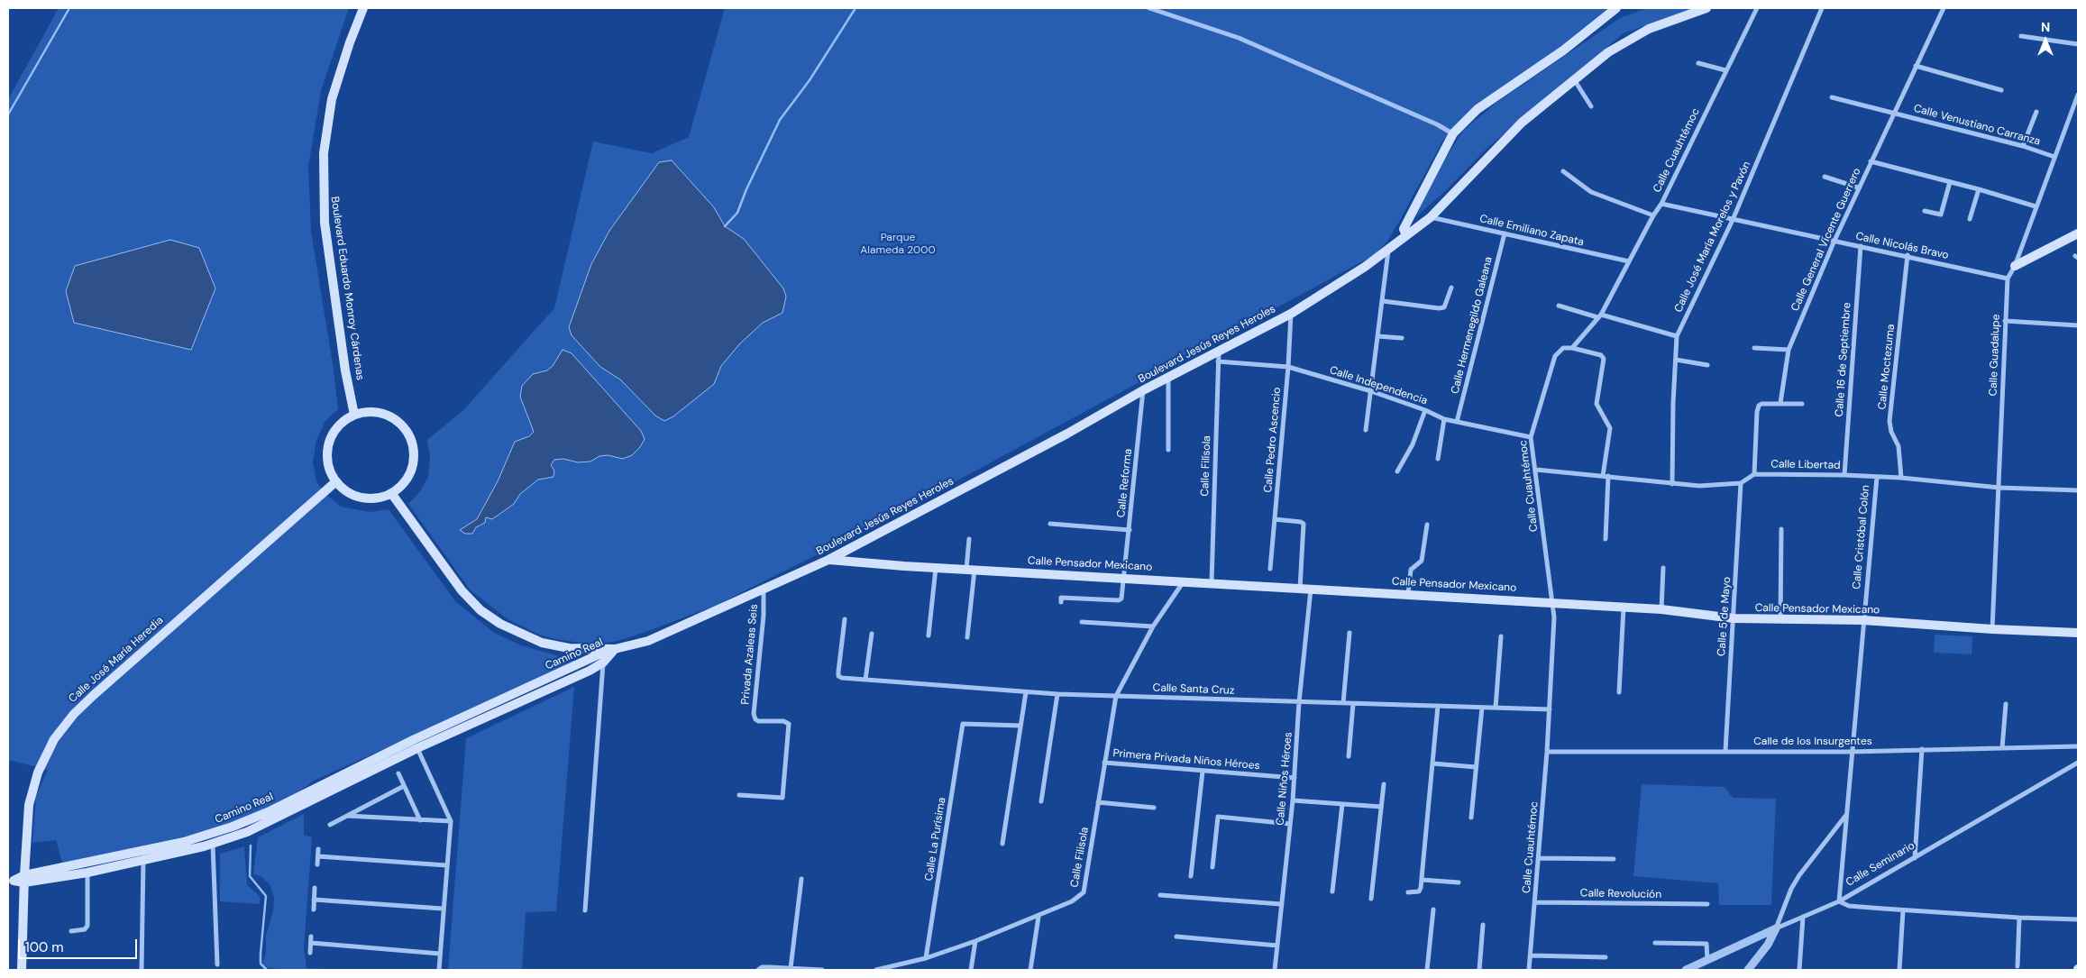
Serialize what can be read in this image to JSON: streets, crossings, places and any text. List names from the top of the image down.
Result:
{
  "streets": {
    "main road": [
      "Boulevard Eduardo Monroy Cárdenas",
      "Boulevard Jesús Reyes Heroles",
      "Calle Pensador Mexicano",
      "Camino Real",
      "Calle José María Heredia"
    ],
    "street": [
      "Calle Venustiano Carranza",
      "Calle Cuauhtémoc",
      "Calle Emiliano Zapata",
      "Calle José María Morelos y Pavón",
      "Calle General Vicente Guerrero",
      "Calle Nicolás Bravo",
      "Calle Hermenegildo Galeana",
      "Calle Guadalupe",
      "Calle 16 de Septiembre",
      "Calle Moctezuma",
      "Calle Independencia",
      "Calle Pedro Ascencio",
      "Calle Libertad",
      "Calle Filísola",
      "Calle Reforma",
      "Calle Cristóbal Colón",
      "Calle 5 de Mayo",
      "Privada Azaleas Seis",
      "Calle Santa Cruz",
      "Calle de los Insurgentes",
      "Primera Privada Niños Héroes",
      "Calle Niños Héroes",
      "Calle La Purísima",
      "Calle Filisola",
      "Calle Seminario",
      "Calle Revolución"
    ]
  },
  "crossings": [
    ["Calle Venustiano Carranza", "Calle General Vicente Guerrero"],
    ["Calle Venustiano Carranza", "Calle Guadalupe"],
    ["Calle Cuauhtémoc", "Calle Emiliano Zapata"],
    ["Calle Cuauhtémoc", "Calle Nicolás Bravo"],
    ["Calle Cuauhtémoc", "Calle Independencia"],
    ["Calle Cuauhtémoc", "Calle Pensador Mexicano"],
    ["Calle Cuauhtémoc", "Calle Santa Cruz"],
    ["Calle Cuauhtémoc", "Calle de los Insurgentes"],
    ["Calle Cuauhtémoc", "Calle Revolución"],
    ["Calle Emiliano Zapata", "Calle Hermenegildo Galeana"],
    ["Calle Emiliano Zapata", "Boulevard Jesús Reyes Heroles"],
    ["Calle José María Morelos y Pavón", "Calle Nicolás Bravo"],
    ["Calle General Vicente Guerrero", "Calle Nicolás Bravo"],
    ["Calle Nicolás Bravo", "Calle Guadalupe"],
    ["Calle Nicolás Bravo", "Calle 16 de Septiembre"],
    ["Calle Nicolás Bravo", "Calle Moctezuma"],
    ["Boulevard Eduardo Monroy Cárdenas", "Boulevard Jesús Reyes Heroles"],
    ["Boulevard Eduardo Monroy Cárdenas", "Calle José María Heredia"],
    ["Calle Hermenegildo Galeana", "Calle Independencia"],
    ["Boulevard Jesús Reyes Heroles", "Calle Pedro Ascencio"],
    ["Boulevard Jesús Reyes Heroles", "Calle Filísola"],
    ["Boulevard Jesús Reyes Heroles", "Calle Reforma"],
    ["Boulevard Jesús Reyes Heroles", "Calle Pensador Mexicano"],
    ["Boulevard Jesús Reyes Heroles", "Camino Real"],
    ["Boulevard Jesús Reyes Heroles", "Privada Azaleas Seis"],
    ["Boulevard Jesús Reyes Heroles", "Calle José María Heredia"],
    ["Calle Guadalupe", "Calle Libertad"],
    ["Calle Guadalupe", "Calle Pensador Mexicano"],
    ["Calle 16 de Septiembre", "Calle Libertad"],
    ["Calle Moctezuma", "Calle Libertad"],
    ["Calle Independencia", "Calle Pedro Ascencio"],
    ["Calle Independencia", "Calle Filísola"],
    ["Calle Libertad", "Calle Cristóbal Colón"],
    ["Calle Filísola", "Calle Pensador Mexicano"],
    ["Calle Reforma", "Calle Pensador Mexicano"],
    ["Calle Cristóbal Colón", "Calle Pensador Mexicano"],
    ["Calle Cristóbal Colón", "Calle de los Insurgentes"],
    ["Calle Cristóbal Colón", "Calle Seminario"],
    ["Calle Pensador Mexicano", "Calle 5 de Mayo"],
    ["Calle Pensador Mexicano", "Calle Niños Héroes"],
    ["Calle Pensador Mexicano", "Calle Filisola"],
    ["Calle 5 de Mayo", "Calle de los Insurgentes"],
    ["Camino Real", "Calle José María Heredia"],
    ["Calle Santa Cruz", "Calle Niños Héroes"],
    ["Calle Santa Cruz", "Calle Filisola"],
    ["Primera Privada Niños Héroes", "Calle Niños Héroes"],
    ["Primera Privada Niños Héroes", "Calle Filisola"],
    ["Calle La Purísima", "Calle Filisola"]
  ],
  "parks": ["Parque Alameda 2000"],
  "scale_bar": "100 m",
  "north": "top"
}
